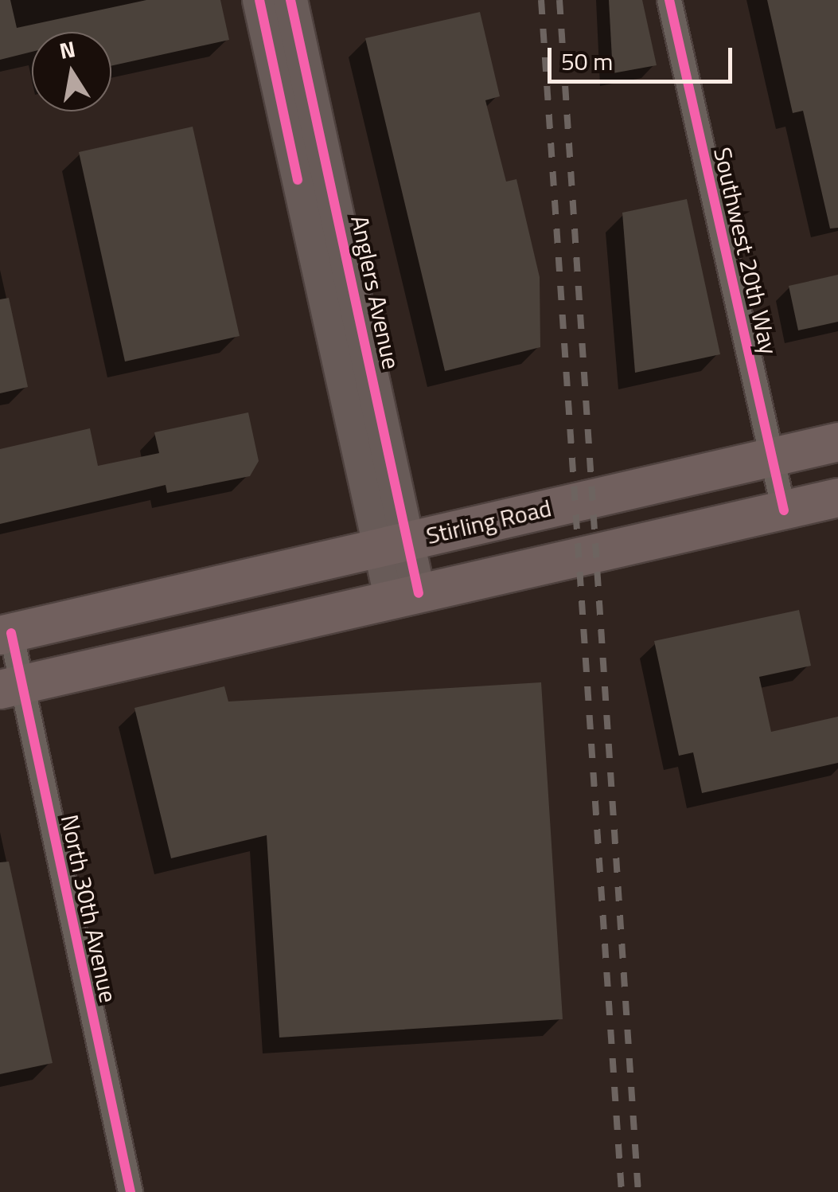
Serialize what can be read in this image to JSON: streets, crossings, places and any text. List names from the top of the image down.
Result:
{
  "streets": {
    "main road": ["Stirling Road"],
    "street": ["Southwest 20th Way", "Anglers Avenue", "North 30th Avenue"]
  },
  "crossings": [
    ["Southwest 20th Way", "Stirling Road"],
    ["Anglers Avenue", "Stirling Road"],
    ["Stirling Road", "North 30th Avenue"]
  ],
  "scale_bar": "50 m",
  "north": "top"
}
